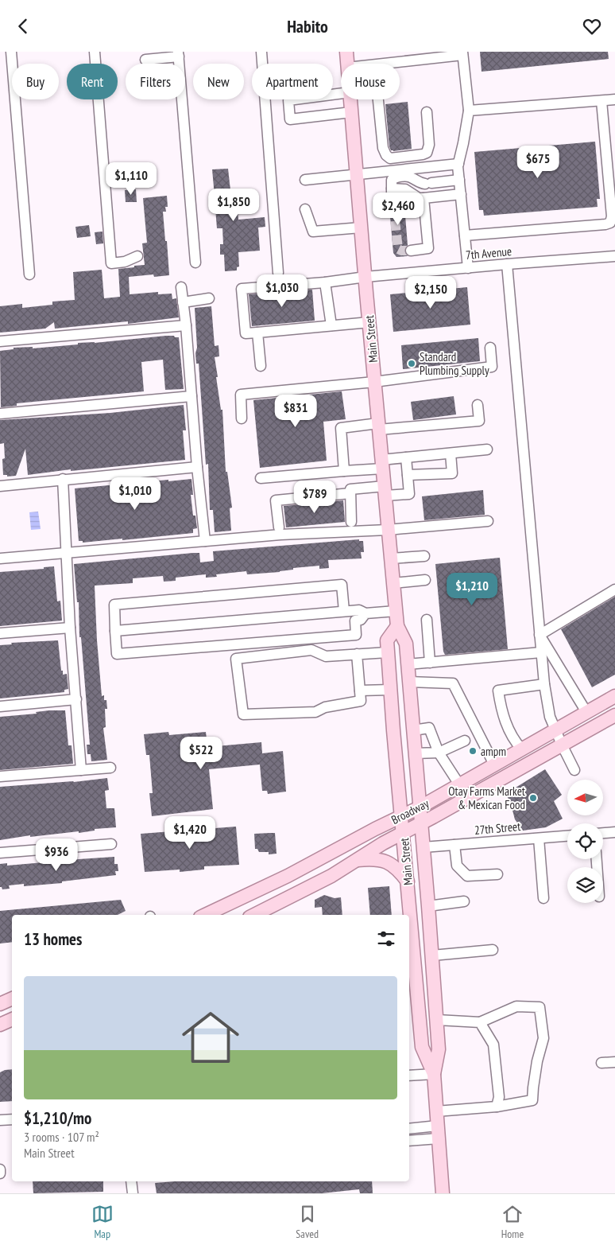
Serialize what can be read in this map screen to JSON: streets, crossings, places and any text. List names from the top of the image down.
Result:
{
  "streets": {
    "main road": ["Main Street", "Broadway"],
    "street": ["7th Avenue", "27th Street"]
  },
  "crossings": [
    ["7th Avenue", "Main Street"],
    ["Main Street", "Broadway"],
    ["Main Street", "27th Street"]
  ],
  "places": ["Standard Plumbing Supply", "ampm", "Otay Farms Market & Mexican Food"],
  "north": "left",
  "page": {
    "header": "Habito",
    "chip": [
      "Buy",
      "Rent",
      "Filters",
      "New",
      "Apartment",
      "House"
    ],
    "price": [
      "$675",
      "$1,110",
      "$1,850",
      "$2,460",
      "$1,030",
      "$2,150",
      "$831",
      "$1,010",
      "$789",
      "$1,210",
      "$522",
      "$1,420",
      "$936"
    ],
    "heading": "13 homes",
    "list": [
      {
        "name": "$1,210/mo",
        "note": "3 rooms · 107 m² · Main Street"
      }
    ],
    "tabs": ["Map", "Saved", "Home"]
  }
}
